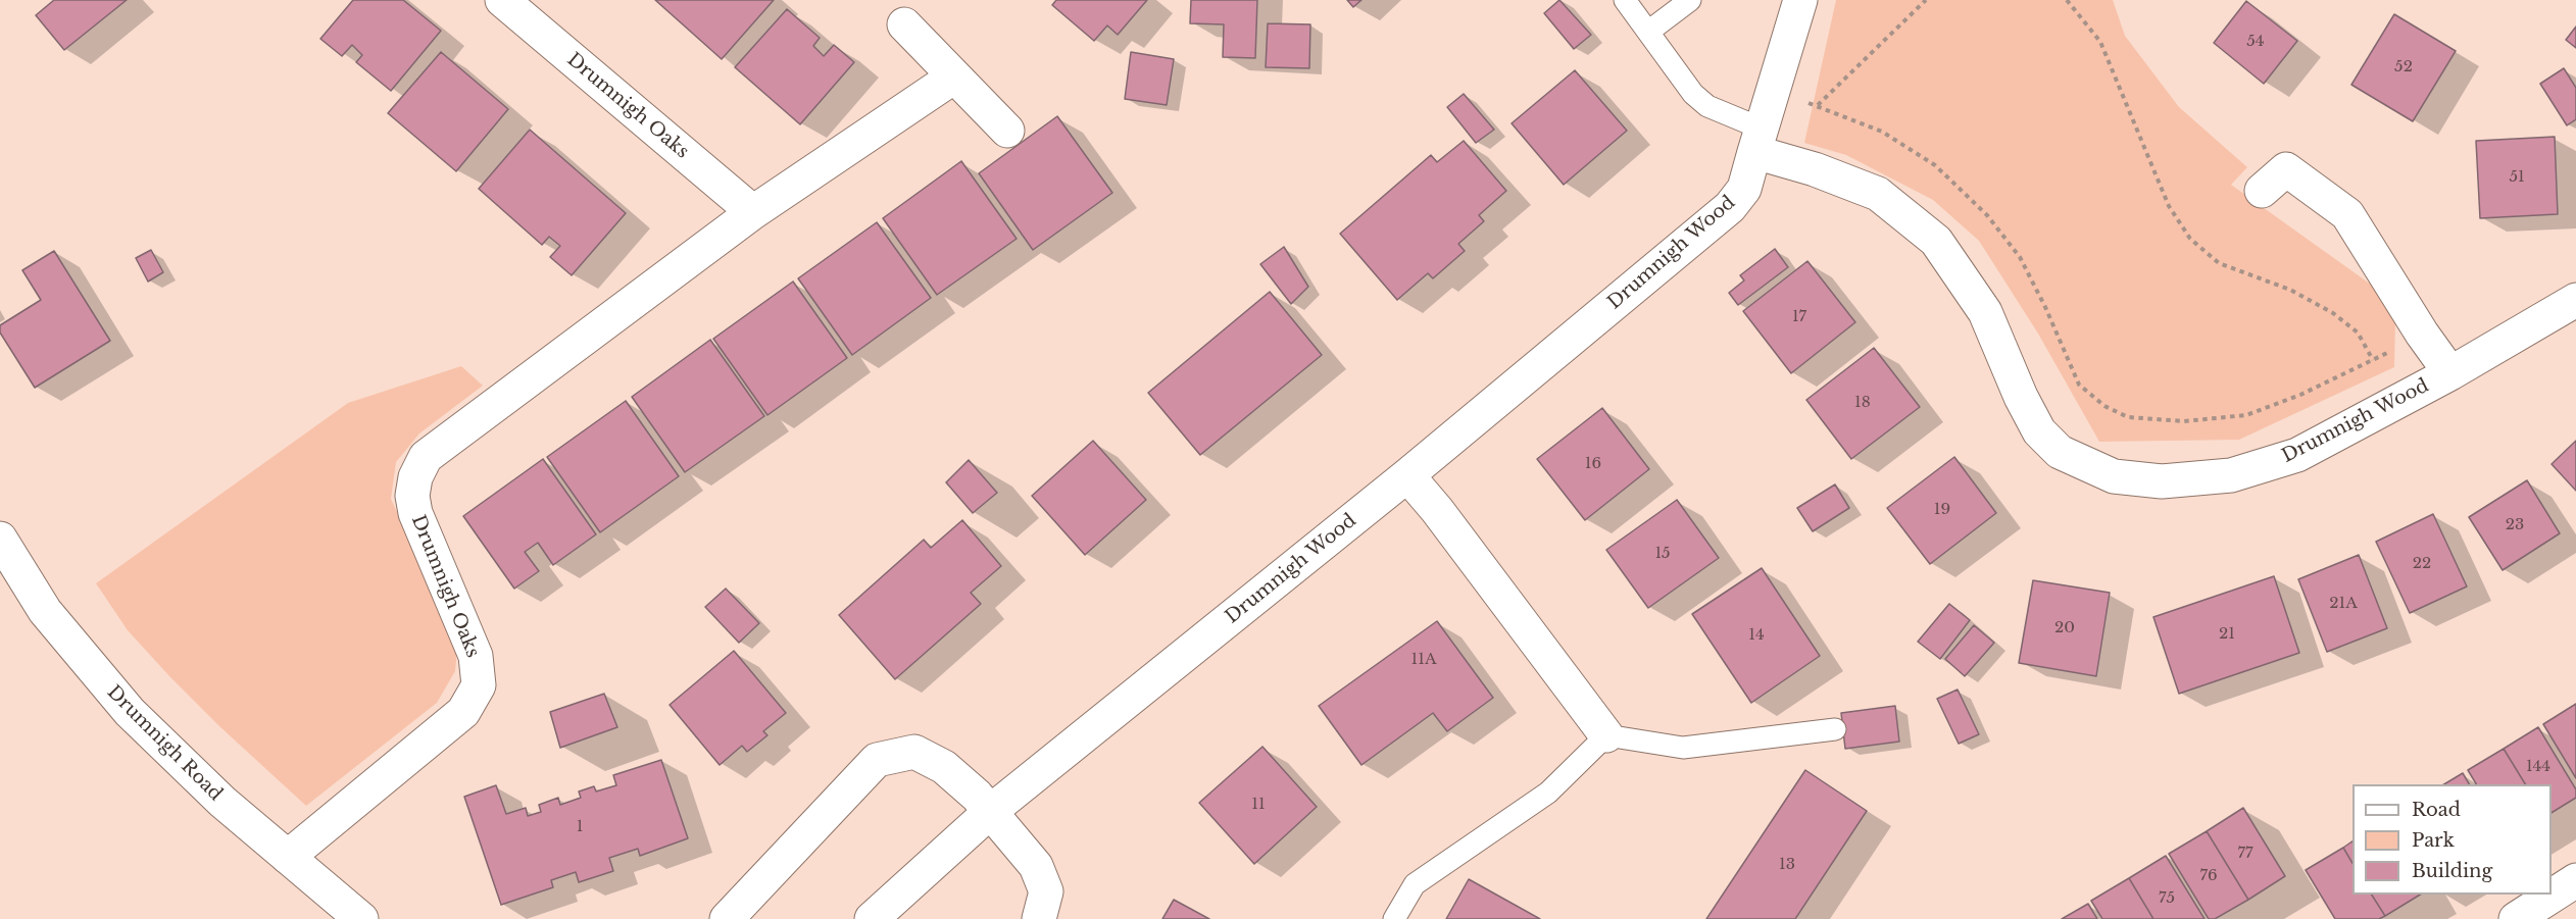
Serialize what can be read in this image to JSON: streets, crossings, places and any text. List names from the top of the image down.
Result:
{
  "streets": {
    "street": ["Drumnigh Oaks", "Drumnigh Wood", "Drumnigh Road"]
  },
  "crossings": [
    ["Drumnigh Oaks", "Drumnigh Road"]
  ],
  "house_numbers": [
    "54",
    "52",
    "51",
    "17",
    "18",
    "16",
    "19",
    "23",
    "15",
    "22",
    "21A",
    "20",
    "21",
    "14",
    "11A",
    "144",
    "11",
    "1",
    "77",
    "13",
    "76",
    "75"
  ],
  "legend": ["Road", "Park", "Building"]
}
